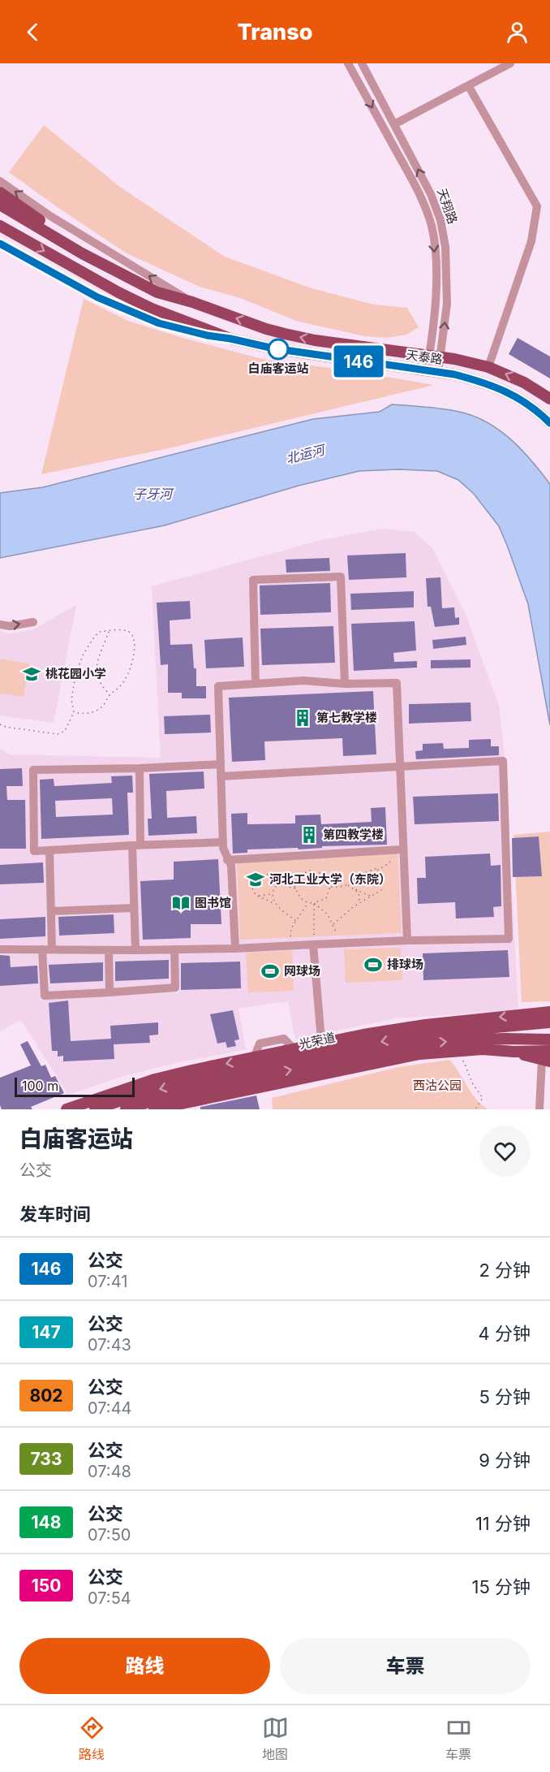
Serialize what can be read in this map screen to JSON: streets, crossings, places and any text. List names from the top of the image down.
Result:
{
  "streets": {
    "main road": ["天泰路", "光荣道"],
    "street": ["天翔路"]
  },
  "crossings": [
    ["天翔路", "天泰路"]
  ],
  "water": ["北运河", "子牙河"],
  "parks": ["西沽公园"],
  "places": {
    "other": ["白庙客运站"],
    "school or university": ["桃花园小学", "河北工业大学（东院）"],
    "building": ["第七教学楼", "第四教学楼"],
    "library": ["图书馆"],
    "sports": ["排球场", "网球场"]
  },
  "lines": ["bus line 146"],
  "scale_bar": "100 m",
  "page": {
    "header": "Transo",
    "on_map": "146",
    "scale": "100 m",
    "heading": [
      ["白庙客运站", "公交"],
      "发车时间"
    ],
    "list": [
      {
        "mark": "146",
        "name": "公交",
        "note": "07:41",
        "value": "2 分钟"
      },
      {
        "mark": "147",
        "name": "公交",
        "note": "07:43",
        "value": "4 分钟"
      },
      {
        "mark": "802",
        "name": "公交",
        "note": "07:44",
        "value": "5 分钟"
      },
      {
        "mark": "733",
        "name": "公交",
        "note": "07:48",
        "value": "9 分钟"
      },
      {
        "mark": "148",
        "name": "公交",
        "note": "07:50",
        "value": "11 分钟"
      },
      {
        "mark": "150",
        "name": "公交",
        "note": "07:54",
        "value": "15 分钟"
      }
    ],
    "buttons": ["路线", "车票"],
    "tabs": ["路线", "地图", "车票"]
  }
}
